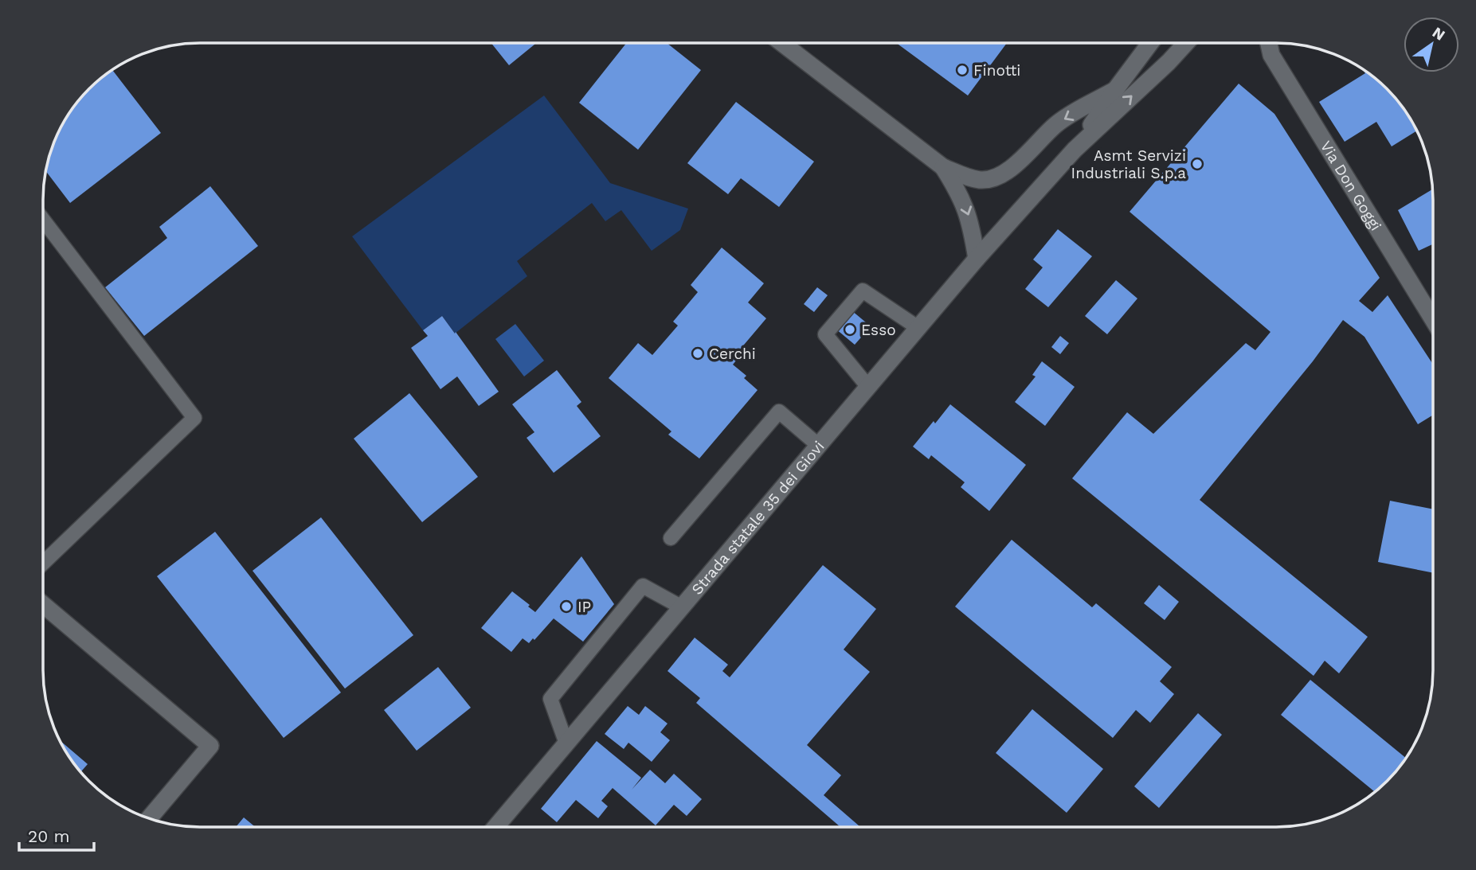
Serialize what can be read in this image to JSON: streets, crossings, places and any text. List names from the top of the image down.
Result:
{
  "streets": {
    "main road": ["Via Don Goggi", "Strada statale 35 dei Giovi"]
  },
  "places": [
    "Finotti",
    "Asmt Servizi Industriali S.p.a",
    "Esso",
    "Cerchi",
    "IP"
  ],
  "scale_bar": "20 m",
  "north": "top right"
}
